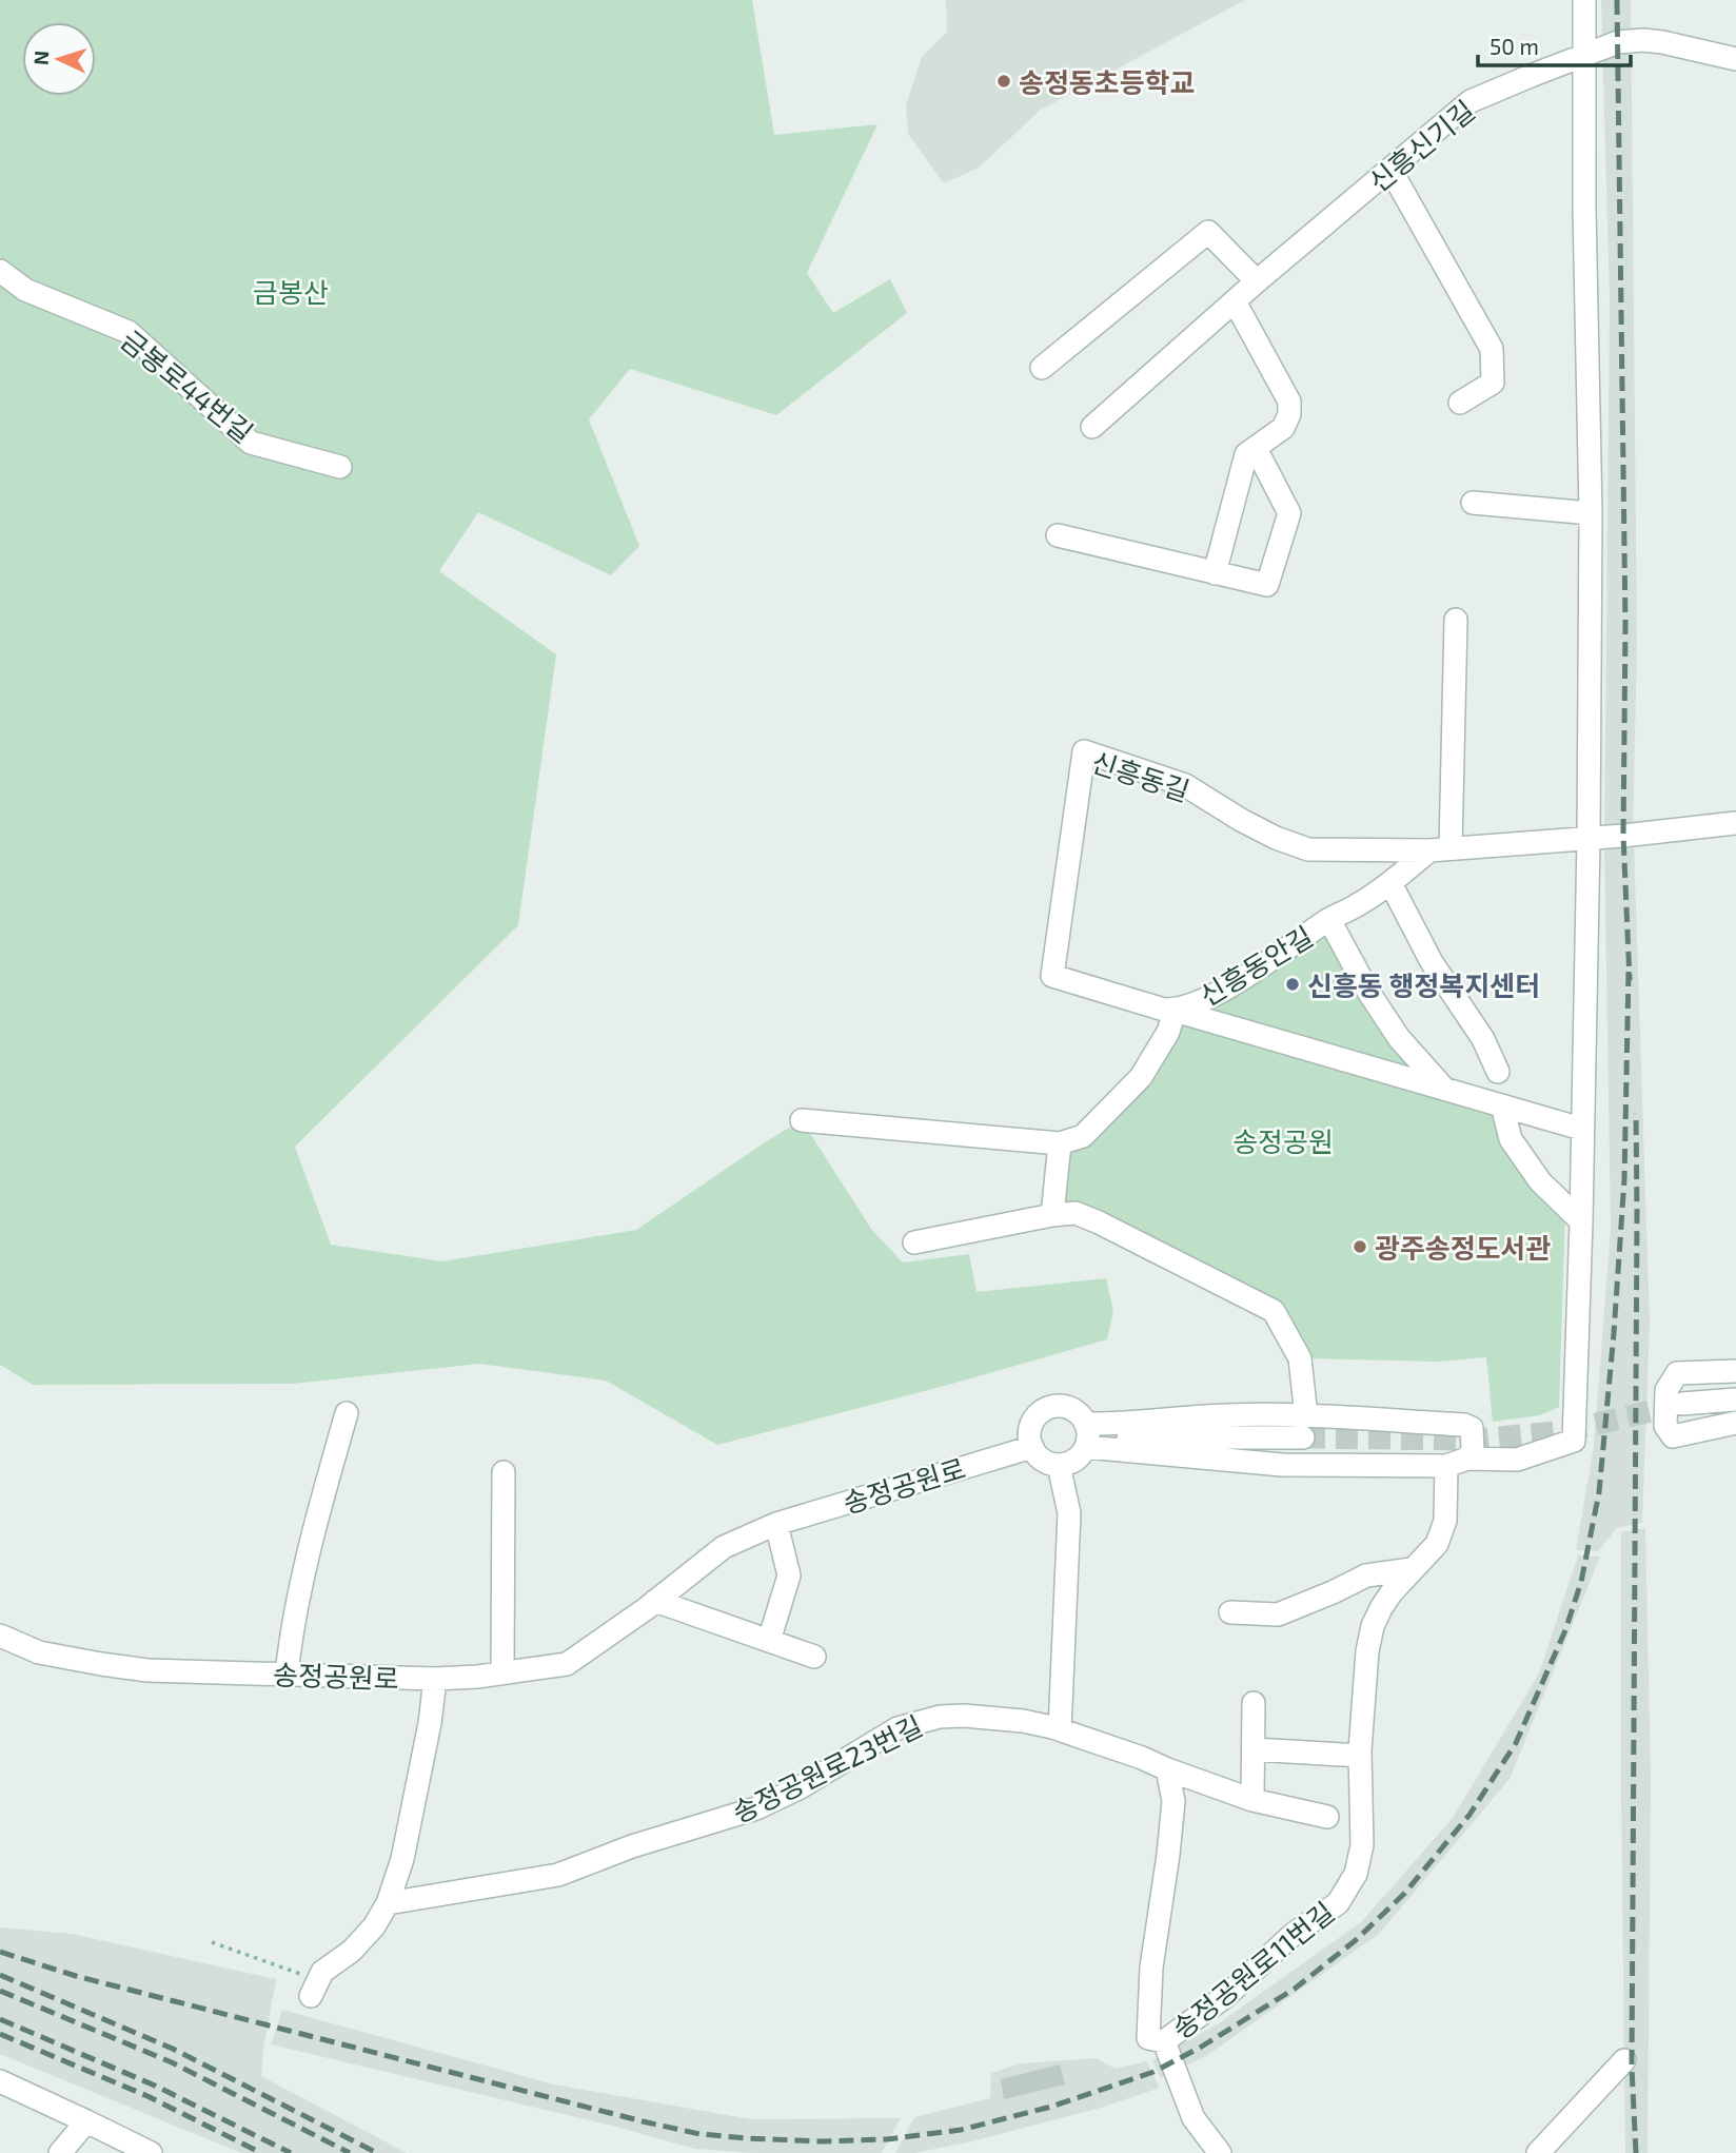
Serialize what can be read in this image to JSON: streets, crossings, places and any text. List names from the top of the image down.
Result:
{
  "streets": {
    "street": [
      "신흥신기길",
      "금봉로44번길",
      "신흥동길",
      "신흥동안길",
      "송정공원로",
      "송정공원로23번길",
      "송정공원로11번길"
    ]
  },
  "crossings": [
    ["신흥동길", "신흥동안길"]
  ],
  "parks": ["금봉산", "송정공원"],
  "places": ["송정동초등학교", "신흥동 행정복지센터", "광주송정도서관"],
  "scale_bar": "50 m",
  "north": "left"
}
